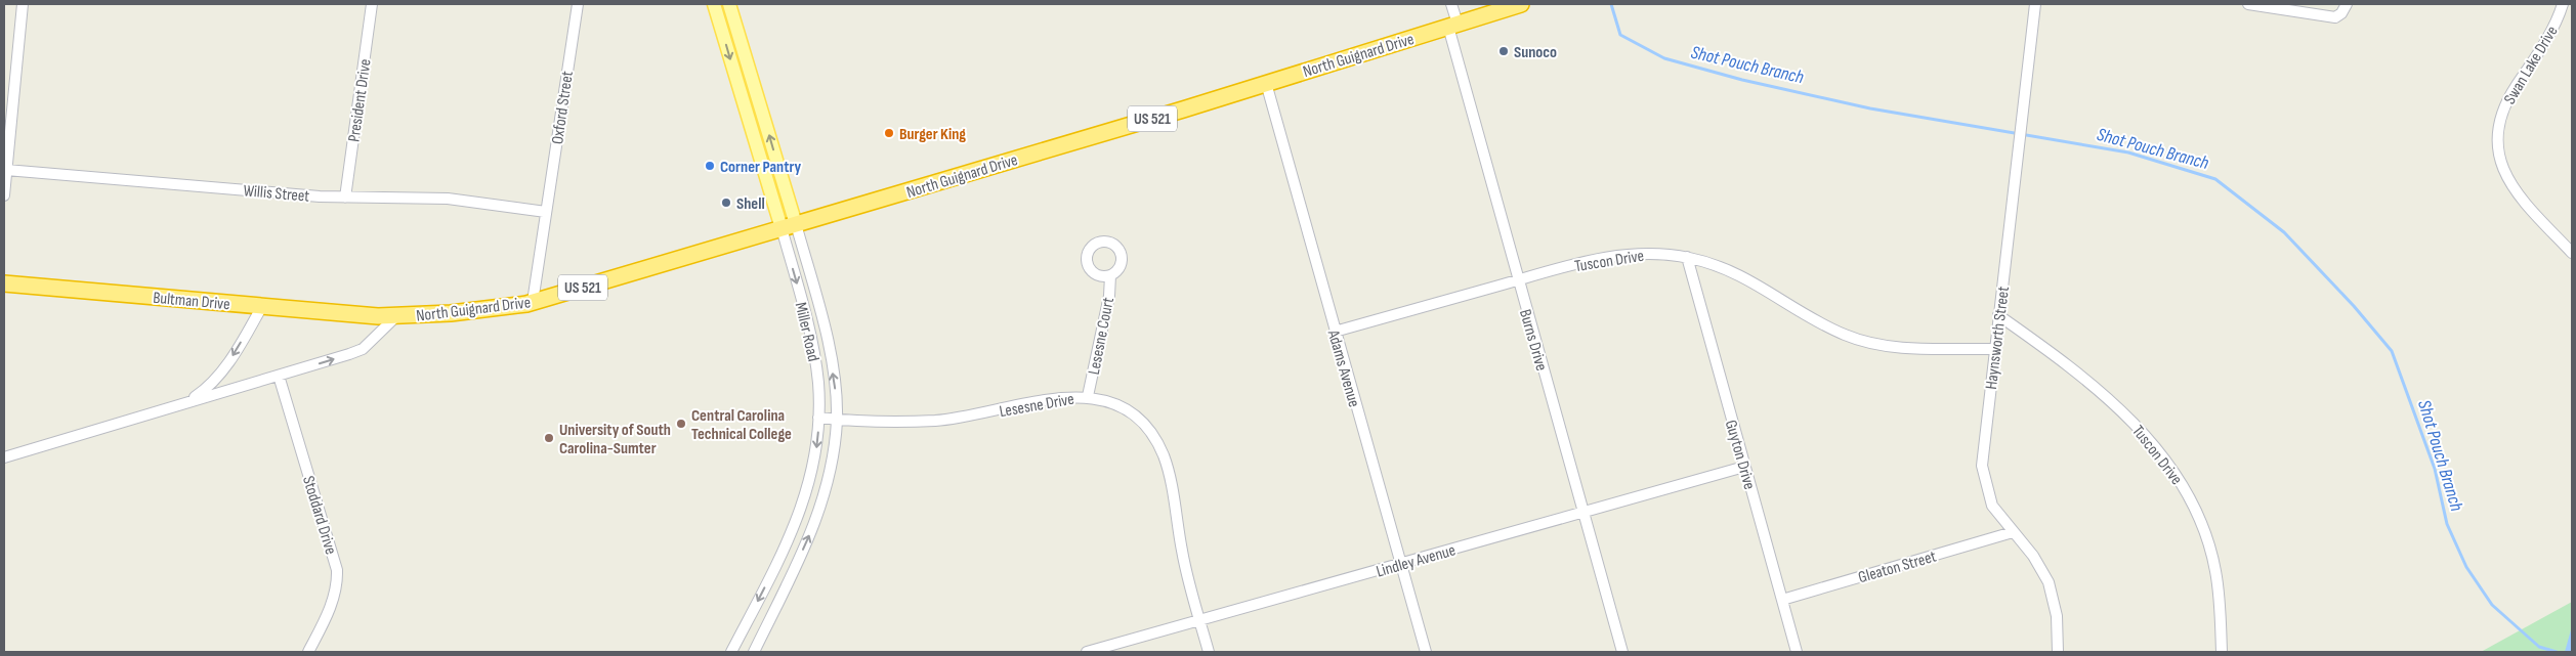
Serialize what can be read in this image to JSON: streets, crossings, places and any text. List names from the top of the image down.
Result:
{
  "streets": {
    "highway": ["North Guignard Drive", "US 521", "Bultman Drive"],
    "main road": ["Miller Road"],
    "street": [
      "Swan Lake Drive",
      "President Drive",
      "Oxford Street",
      "Willis Street",
      "Tuscon Drive",
      "Lesesne Court",
      "Haynsworth Street",
      "Burns Drive",
      "Adams Avenue",
      "Lesesne Drive",
      "Guyton Drive",
      "Stoddard Drive",
      "Lindley Avenue",
      "Gleaton Street"
    ]
  },
  "crossings": [
    ["North Guignard Drive", "Oxford Street"],
    ["North Guignard Drive", "Bultman Drive"],
    ["North Guignard Drive", "Miller Road"],
    ["North Guignard Drive", "Burns Drive"],
    ["North Guignard Drive", "Adams Avenue"],
    ["North Guignard Drive", "Stoddard Drive"],
    ["President Drive", "Willis Street"],
    ["Oxford Street", "Willis Street"],
    ["Tuscon Drive", "Haynsworth Street"],
    ["Tuscon Drive", "Burns Drive"],
    ["Tuscon Drive", "Adams Avenue"],
    ["Tuscon Drive", "Guyton Drive"],
    ["Miller Road", "Lesesne Drive"],
    ["Lesesne Court", "Lesesne Drive"],
    ["Haynsworth Street", "Gleaton Street"],
    ["Burns Drive", "Lindley Avenue"],
    ["Adams Avenue", "Lindley Avenue"],
    ["Lesesne Drive", "Lindley Avenue"],
    ["Guyton Drive", "Lindley Avenue"],
    ["Guyton Drive", "Gleaton Street"]
  ],
  "water": ["Shot Pouch Branch"],
  "places": [
    "Sunoco",
    "Burger King",
    "Corner Pantry",
    "Shell",
    "Central Carolina Technical College",
    "University of South Carolina-Sumter"
  ]
}
